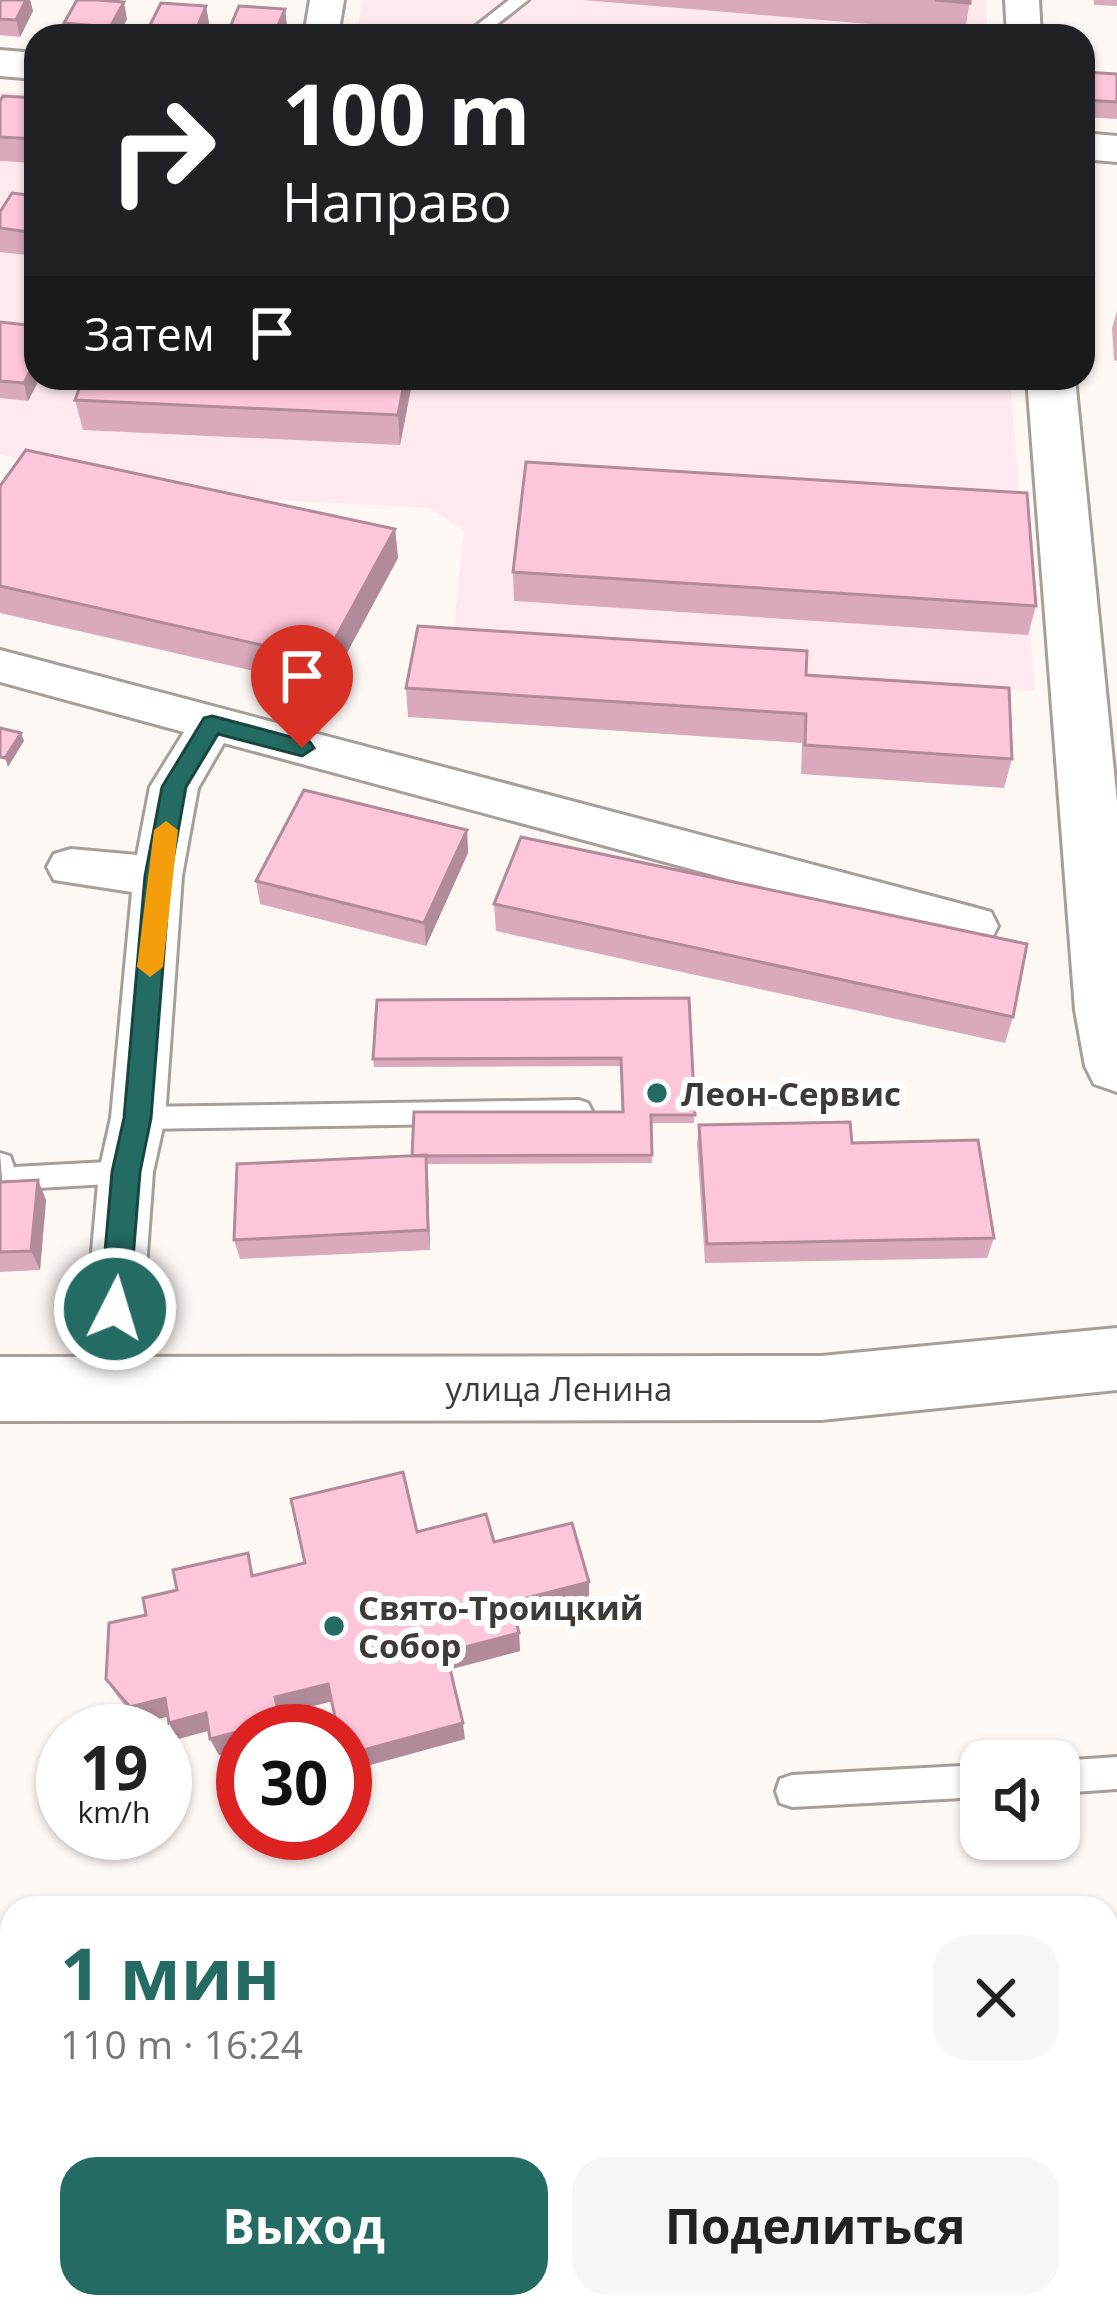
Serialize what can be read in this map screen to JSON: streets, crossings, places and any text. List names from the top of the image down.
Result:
{
  "streets": {
    "street": ["улица Ленина"]
  },
  "places": ["Леон-Сервис", "Свято-Троицкий Собор"],
  "page": {
    "turn": ["100 m", "Направо"],
    "then": "Затем",
    "speed": "19 km/h",
    "limit": "30",
    "heading": ["1 мин", "110 m · 16:24"],
    "buttons": ["Выход", "Поделиться"]
  }
}
